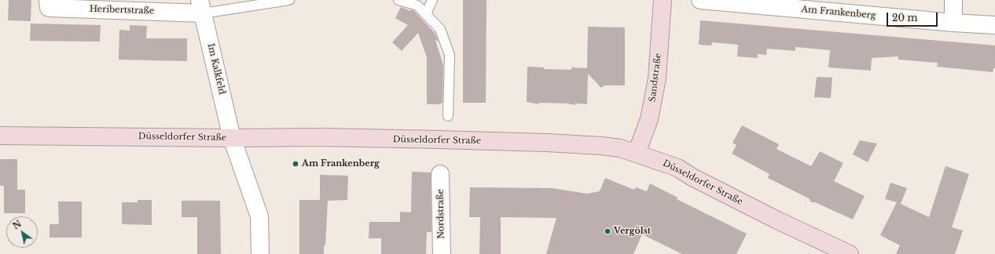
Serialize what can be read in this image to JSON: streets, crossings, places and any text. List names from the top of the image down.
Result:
{
  "streets": {
    "main road": ["Sandstraße", "Düsseldorfer Straße"],
    "street": [
      "Heribertstraße",
      "Am Frankenberg",
      "Im Kalkfeld",
      "Nordstraße"
    ]
  },
  "crossings": [
    ["Heribertstraße", "Im Kalkfeld"],
    ["Im Kalkfeld", "Düsseldorfer Straße"],
    ["Sandstraße", "Düsseldorfer Straße"]
  ],
  "places": ["Am Frankenberg", "Vergölst"],
  "scale_bar": "20 m",
  "north": "top left"
}
